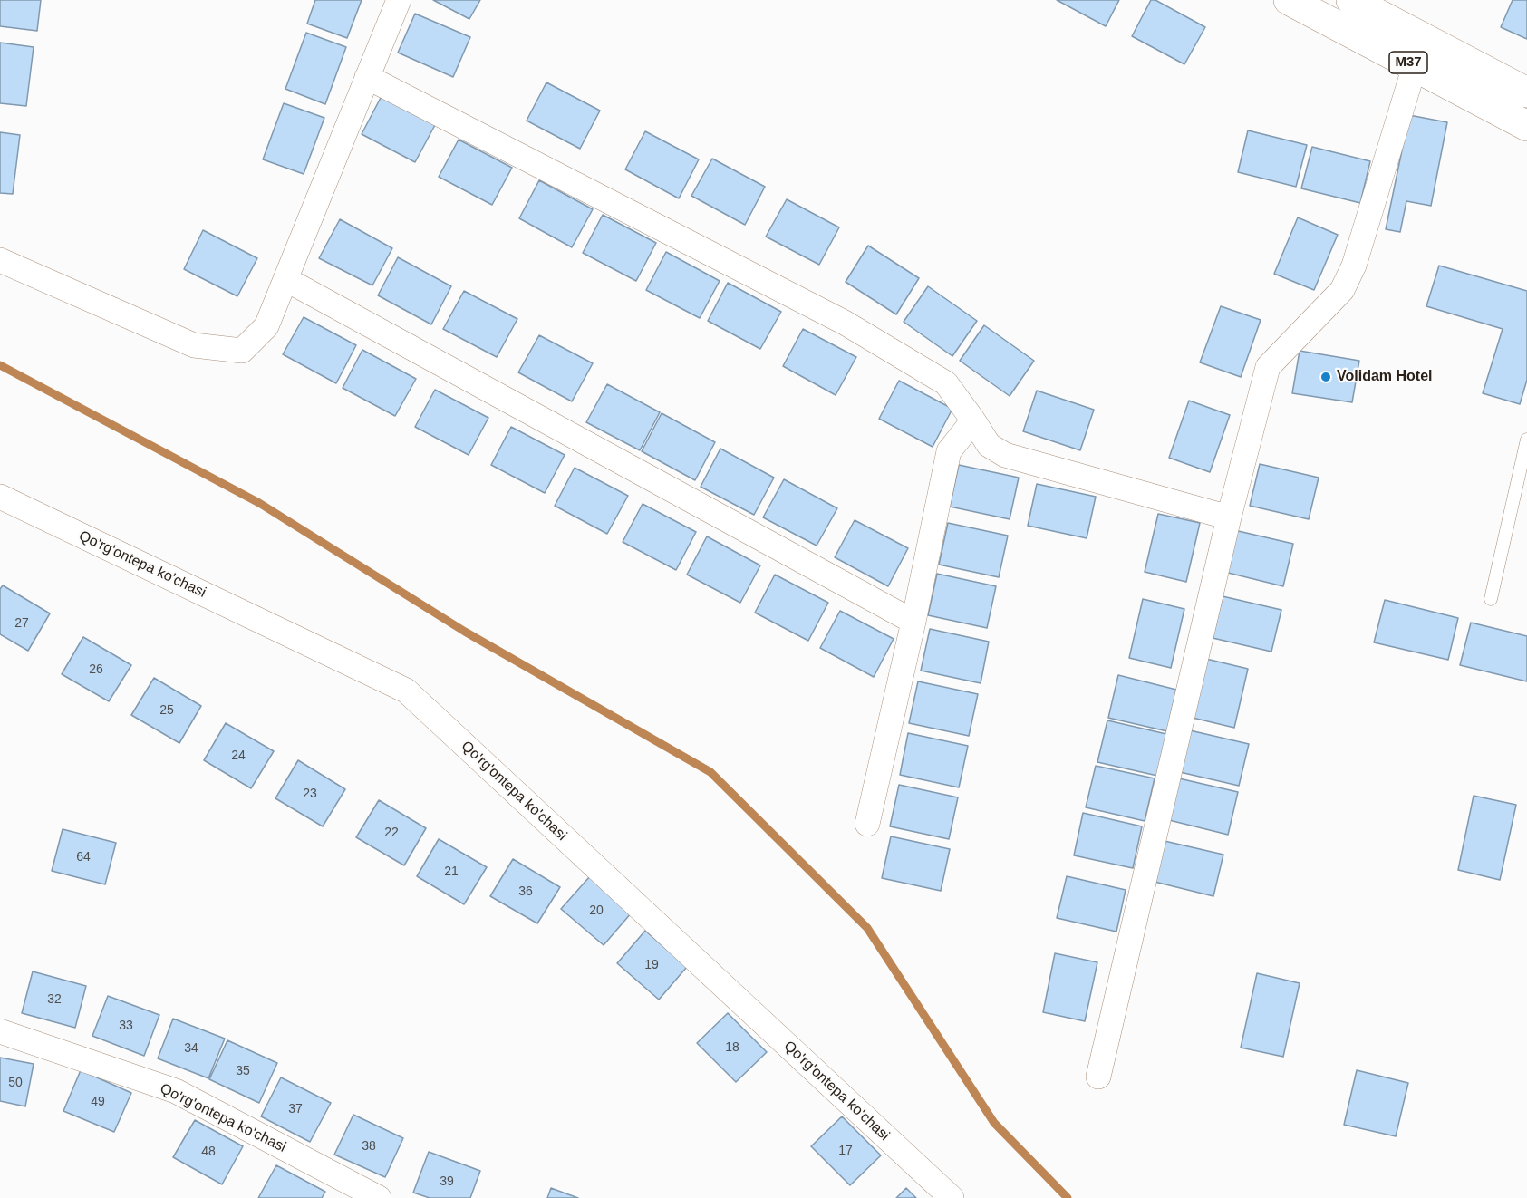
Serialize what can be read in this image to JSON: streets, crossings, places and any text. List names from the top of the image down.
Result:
{
  "streets": {
    "highway": ["M37"],
    "street": ["Qo'rg'ontepa ko'chasi"]
  },
  "places": ["Volidam Hotel"],
  "house_numbers": [
    "27",
    "26",
    "25",
    "24",
    "23",
    "22",
    "64",
    "21",
    "36",
    "20",
    "19",
    "32",
    "33",
    "18",
    "34",
    "35",
    "50",
    "49",
    "37",
    "38",
    "17",
    "48",
    "39"
  ]
}
